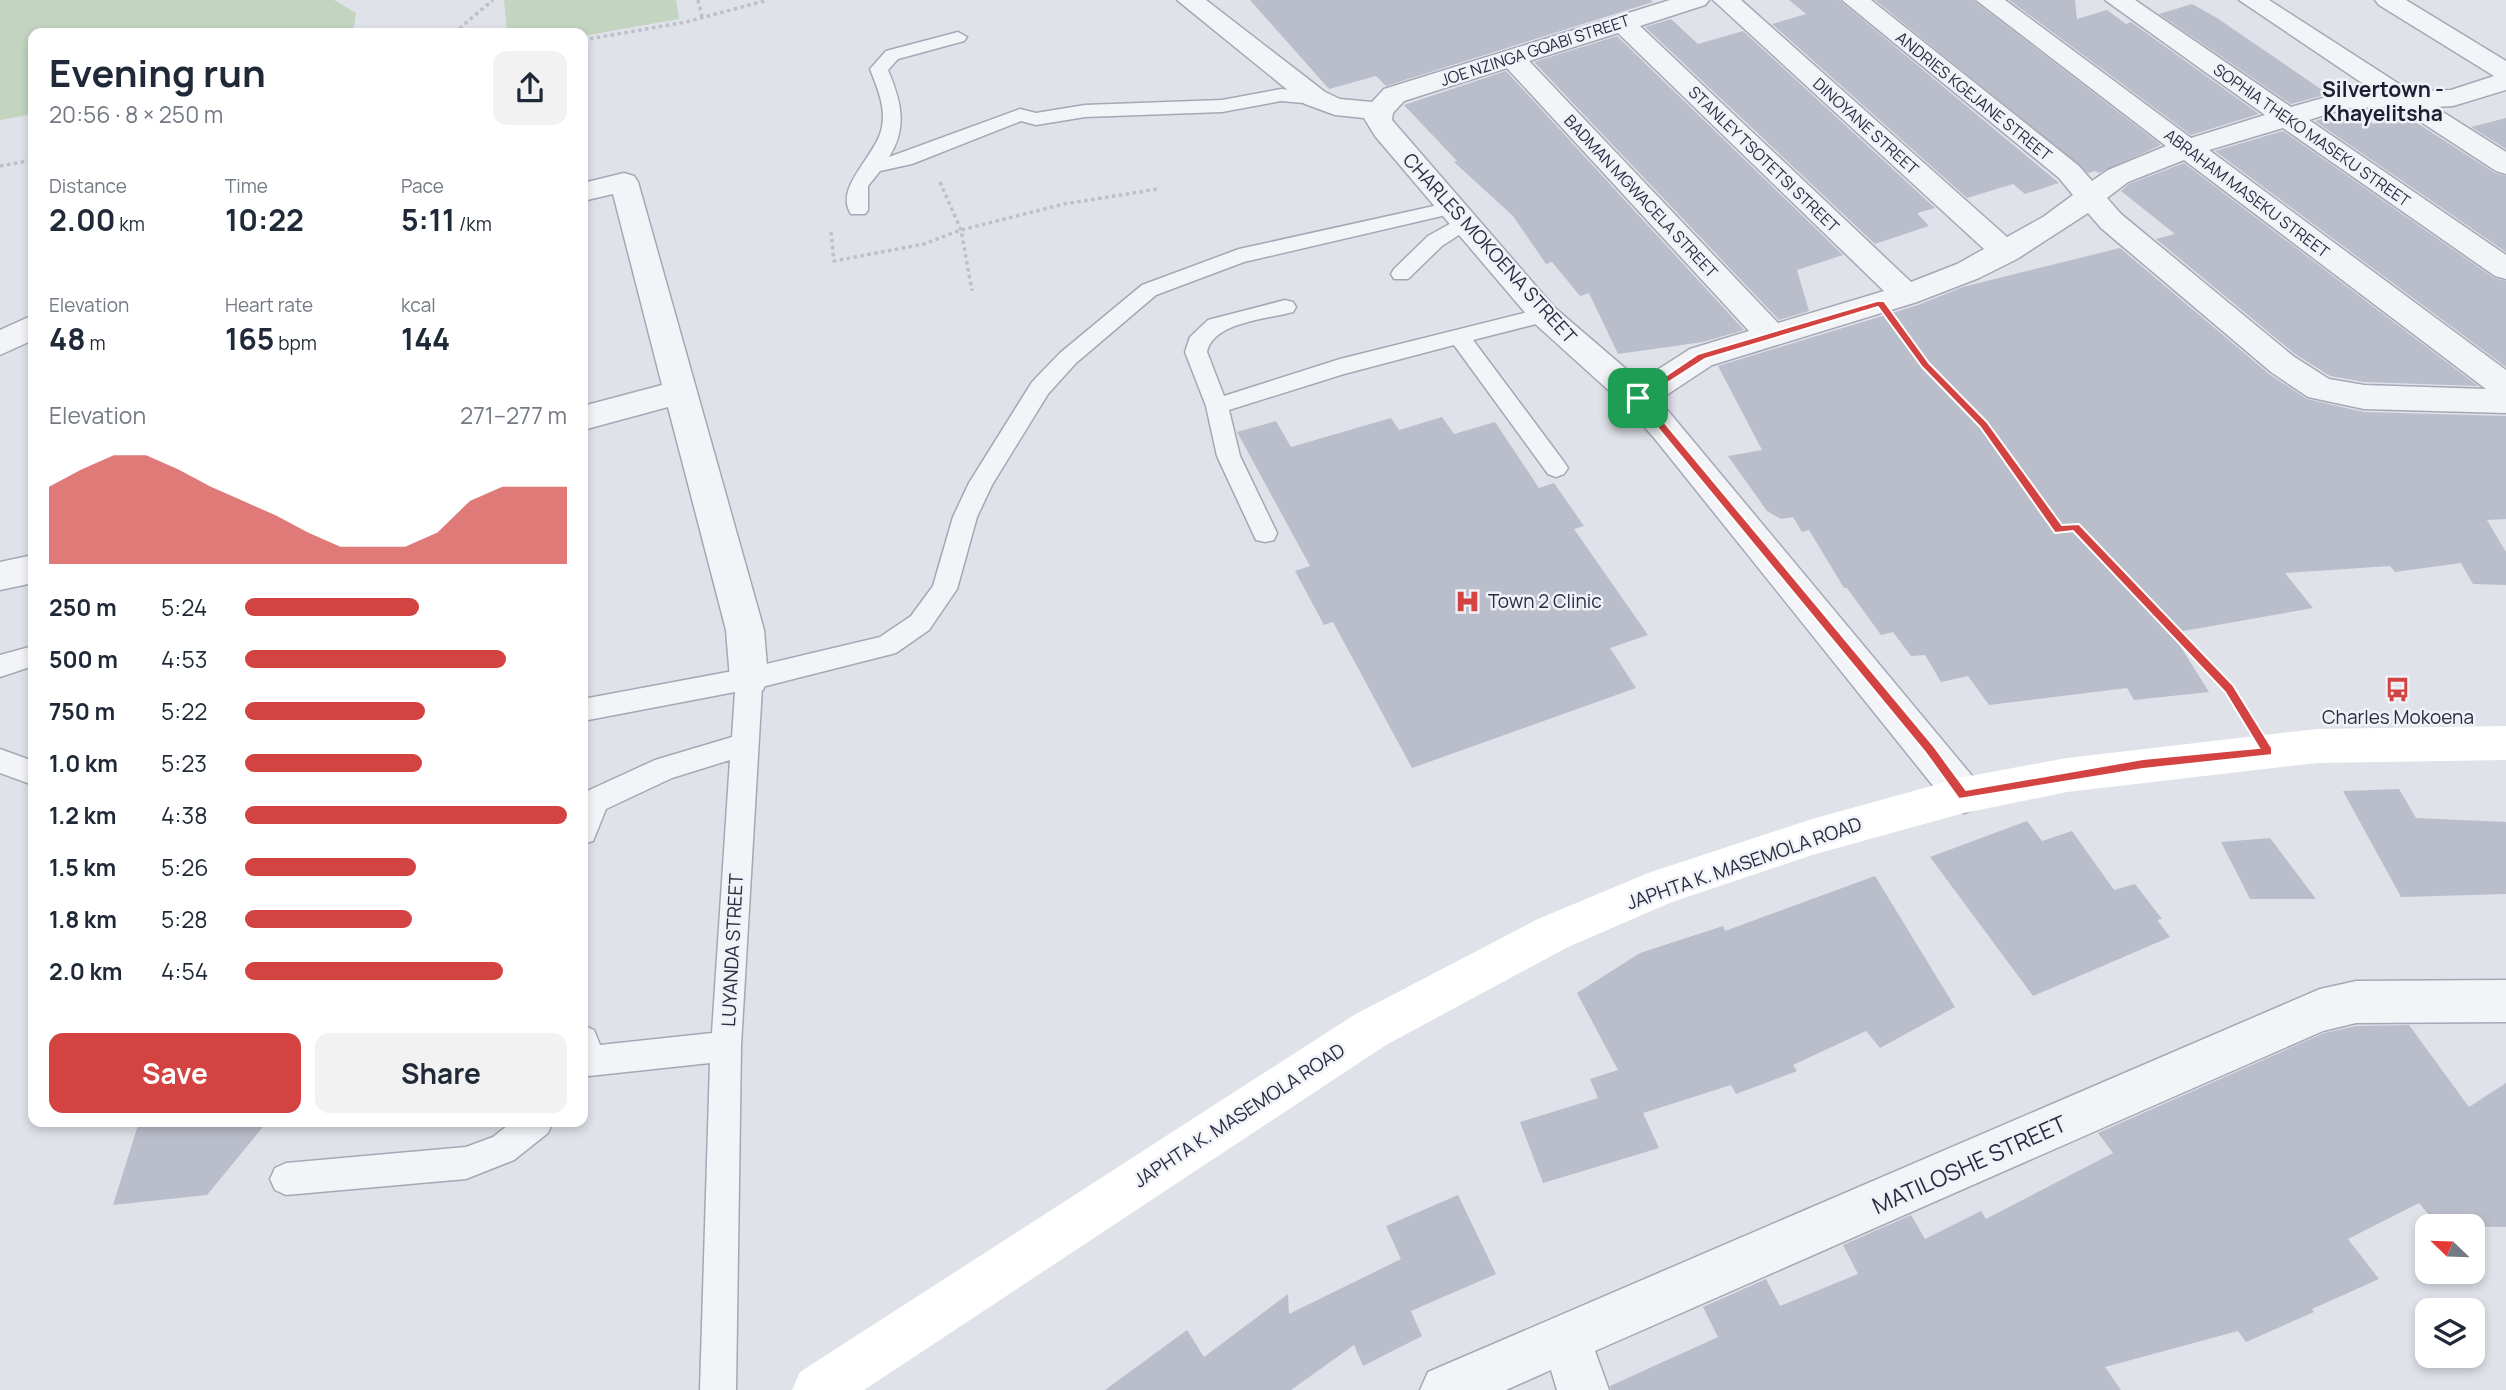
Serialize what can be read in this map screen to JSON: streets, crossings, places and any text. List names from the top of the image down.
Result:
{
  "streets": {
    "main road": ["JAPHTA K. MASEMOLA ROAD"],
    "street": [
      "JOE NZINGA GQABI STREET",
      "ANDRIES KGEJANE STREET",
      "DINOYANE STREET",
      "SOPHIA THEKO MASEKU STREET",
      "STANLEY TSOTETSI STREET",
      "ABRAHAM MASEKU STREET",
      "BADMAN MGWACELA STREET",
      "CHARLES MOKOENA STREET",
      "MATILOSHE STREET"
    ],
    "lane": ["LUYANDA STREET"]
  },
  "crossings": [
    ["JOE NZINGA GQABI STREET", "STANLEY TSOTETSI STREET"],
    ["JOE NZINGA GQABI STREET", "BADMAN MGWACELA STREET"],
    ["JOE NZINGA GQABI STREET", "CHARLES MOKOENA STREET"],
    ["CHARLES MOKOENA STREET", "JAPHTA K. MASEMOLA ROAD"]
  ],
  "districts": ["Silvertown - Khayelitsha"],
  "places": {
    "hospital": ["Town 2 Clinic"],
    "bus stop": ["Charles Mokoena"]
  },
  "north": "top left",
  "page": {
    "heading": ["Evening run", "20:56 · 8 × 250 m"],
    "stats": [
      ["Distance", "2.00 km"],
      ["Time", "10:22"],
      ["Pace", "5:11 /km"],
      ["Elevation", "48 m"],
      ["Heart rate", "165 bpm"],
      ["kcal", "144"]
    ],
    "chart": ["Elevation", "271–277 m"],
    "list": [
      {
        "name": "250 m",
        "note": "5:24"
      },
      {
        "name": "500 m",
        "note": "4:53"
      },
      {
        "name": "750 m",
        "note": "5:22"
      },
      {
        "name": "1.0 km",
        "note": "5:23"
      },
      {
        "name": "1.2 km",
        "note": "4:38"
      },
      {
        "name": "1.5 km",
        "note": "5:26"
      },
      {
        "name": "1.8 km",
        "note": "5:28"
      },
      {
        "name": "2.0 km",
        "note": "4:54"
      }
    ],
    "buttons": ["Save", "Share"]
  }
}
